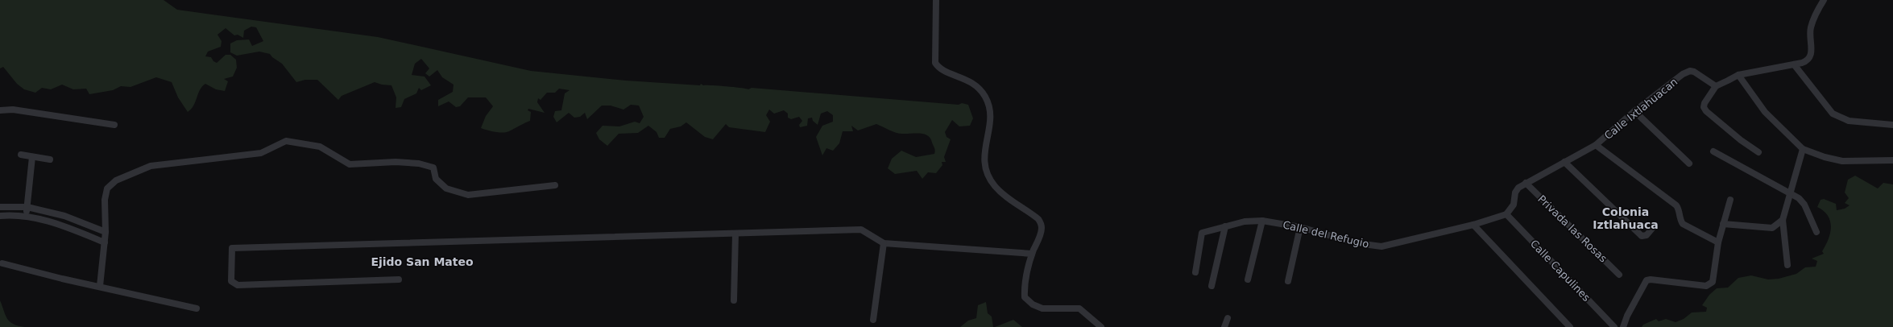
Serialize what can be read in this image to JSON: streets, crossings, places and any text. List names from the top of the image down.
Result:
{
  "streets": {
    "street": [
      "Calle Ixtlahuacan",
      "Privada las Rosas",
      "Calle del Refugio",
      "Calle Capulines"
    ]
  },
  "crossings": [
    ["Calle Ixtlahuacan", "Privada las Rosas"],
    ["Calle Ixtlahuacan", "Calle del Refugio"],
    ["Calle Ixtlahuacan", "Calle Capulines"],
    ["Calle del Refugio", "Calle Capulines"]
  ],
  "districts": ["Colonia Iztlahuaca", "Ejido San Mateo"]
}
